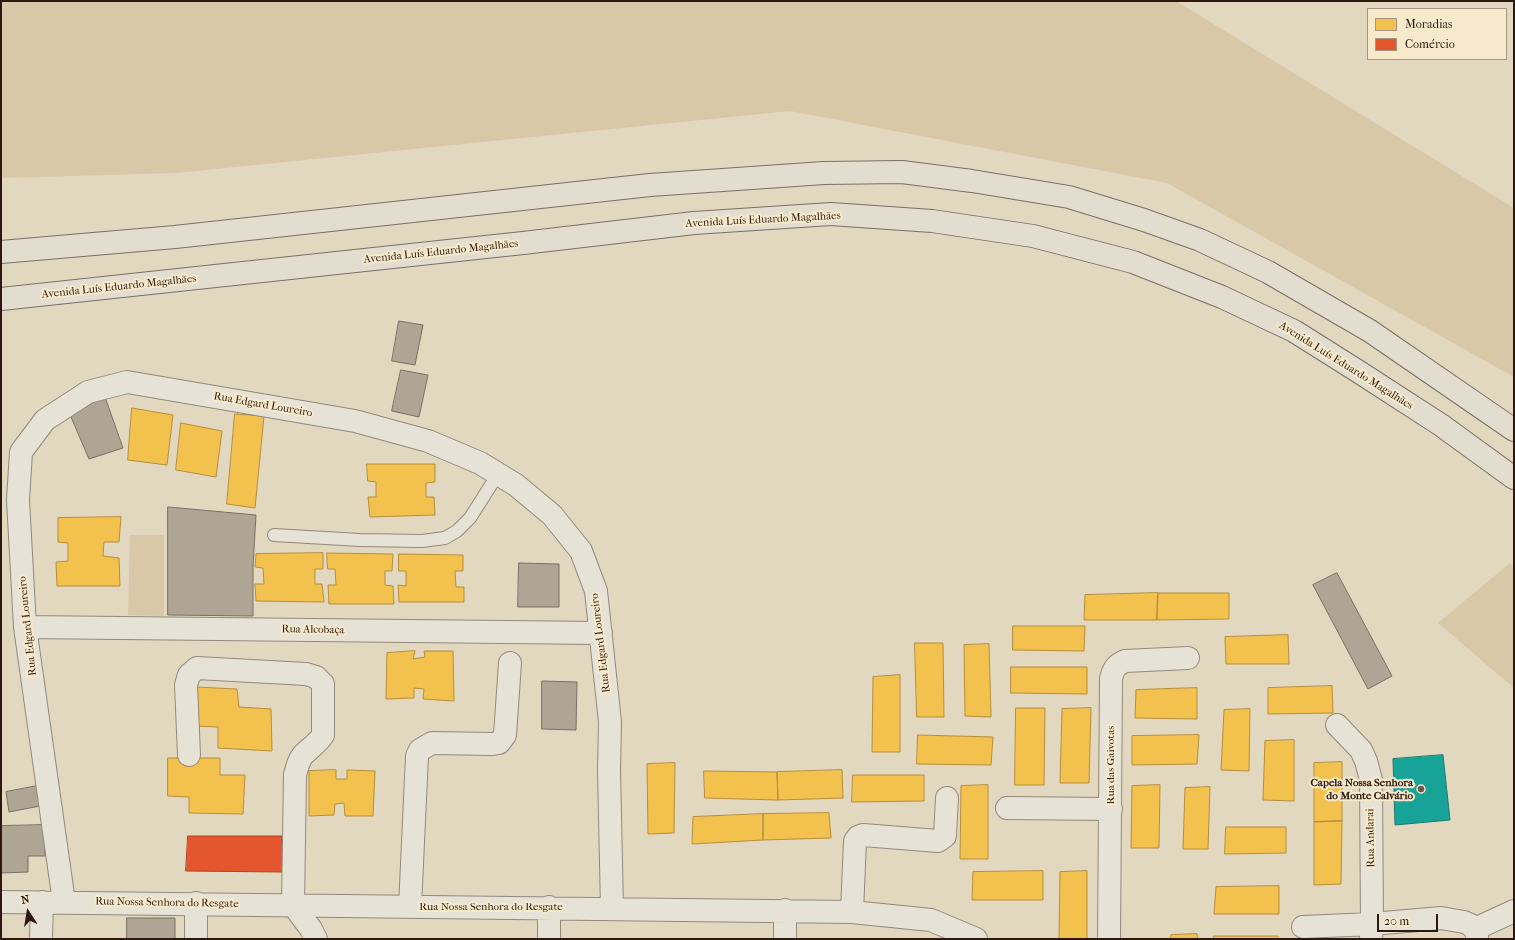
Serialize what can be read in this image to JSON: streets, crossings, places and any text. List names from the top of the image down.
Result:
{
  "streets": {
    "main road": ["Avenida Luís Eduardo Magalhães"],
    "street": [
      "Rua Edgard Loureiro",
      "Rua Alcobaça",
      "Rua das Gaivotas",
      "Rua Andarai",
      "Rua Nossa Senhora do Resgate"
    ]
  },
  "crossings": [
    ["Rua Edgard Loureiro", "Rua Alcobaça"],
    ["Rua Edgard Loureiro", "Rua Nossa Senhora do Resgate"]
  ],
  "places": ["Capela Nossa Senhora do Monte Calvário"],
  "legend": ["Moradias", "Comércio"],
  "scale_bar": "20 m",
  "north": "top"
}
